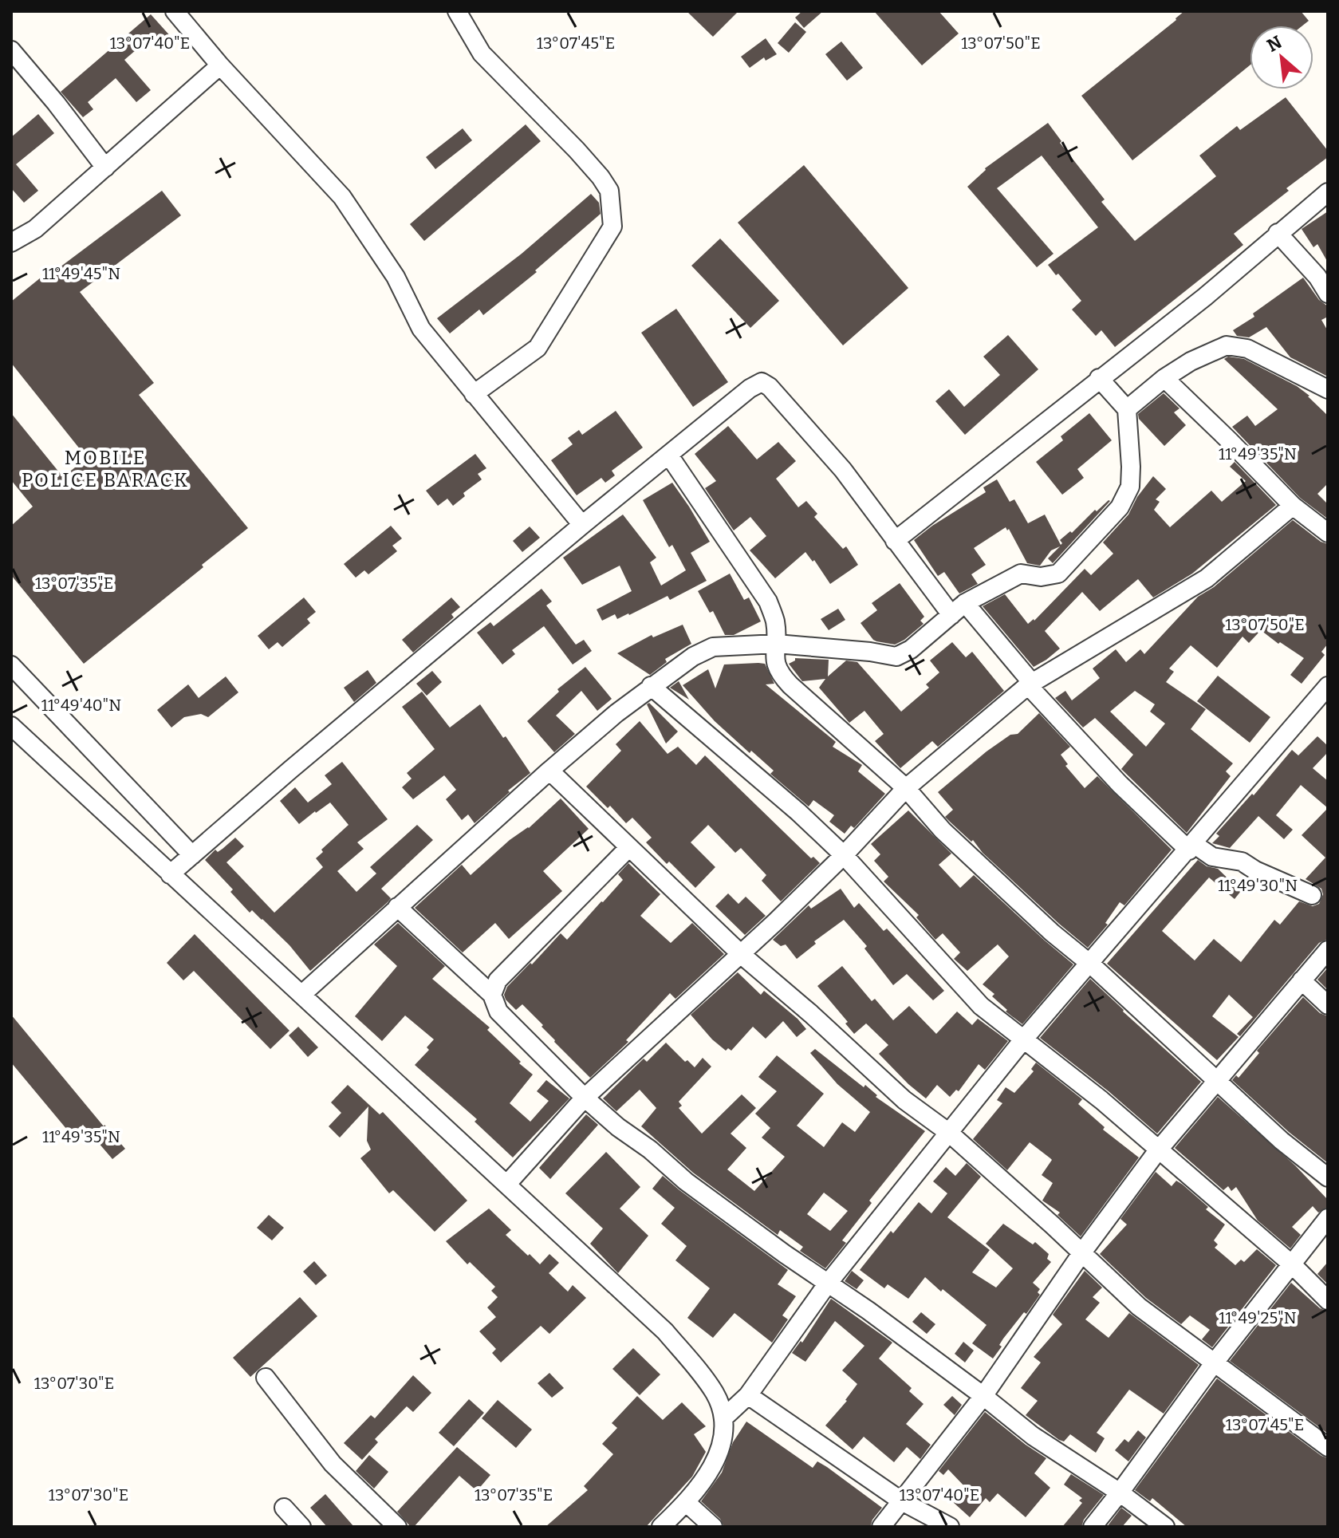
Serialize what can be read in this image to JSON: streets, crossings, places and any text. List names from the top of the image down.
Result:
{
  "districts": ["MOBILE POLICE BARACK"],
  "north": "top left",
  "coordinates": [
    "13°07'40\"E",
    "13°07'45\"E",
    "13°07'50\"E",
    "11°49'45\"N",
    "11°49'35\"N",
    "13°07'35\"E",
    "11°49'40\"N",
    "11°49'30\"N",
    "11°49'25\"N",
    "13°07'30\"E"
  ]
}
